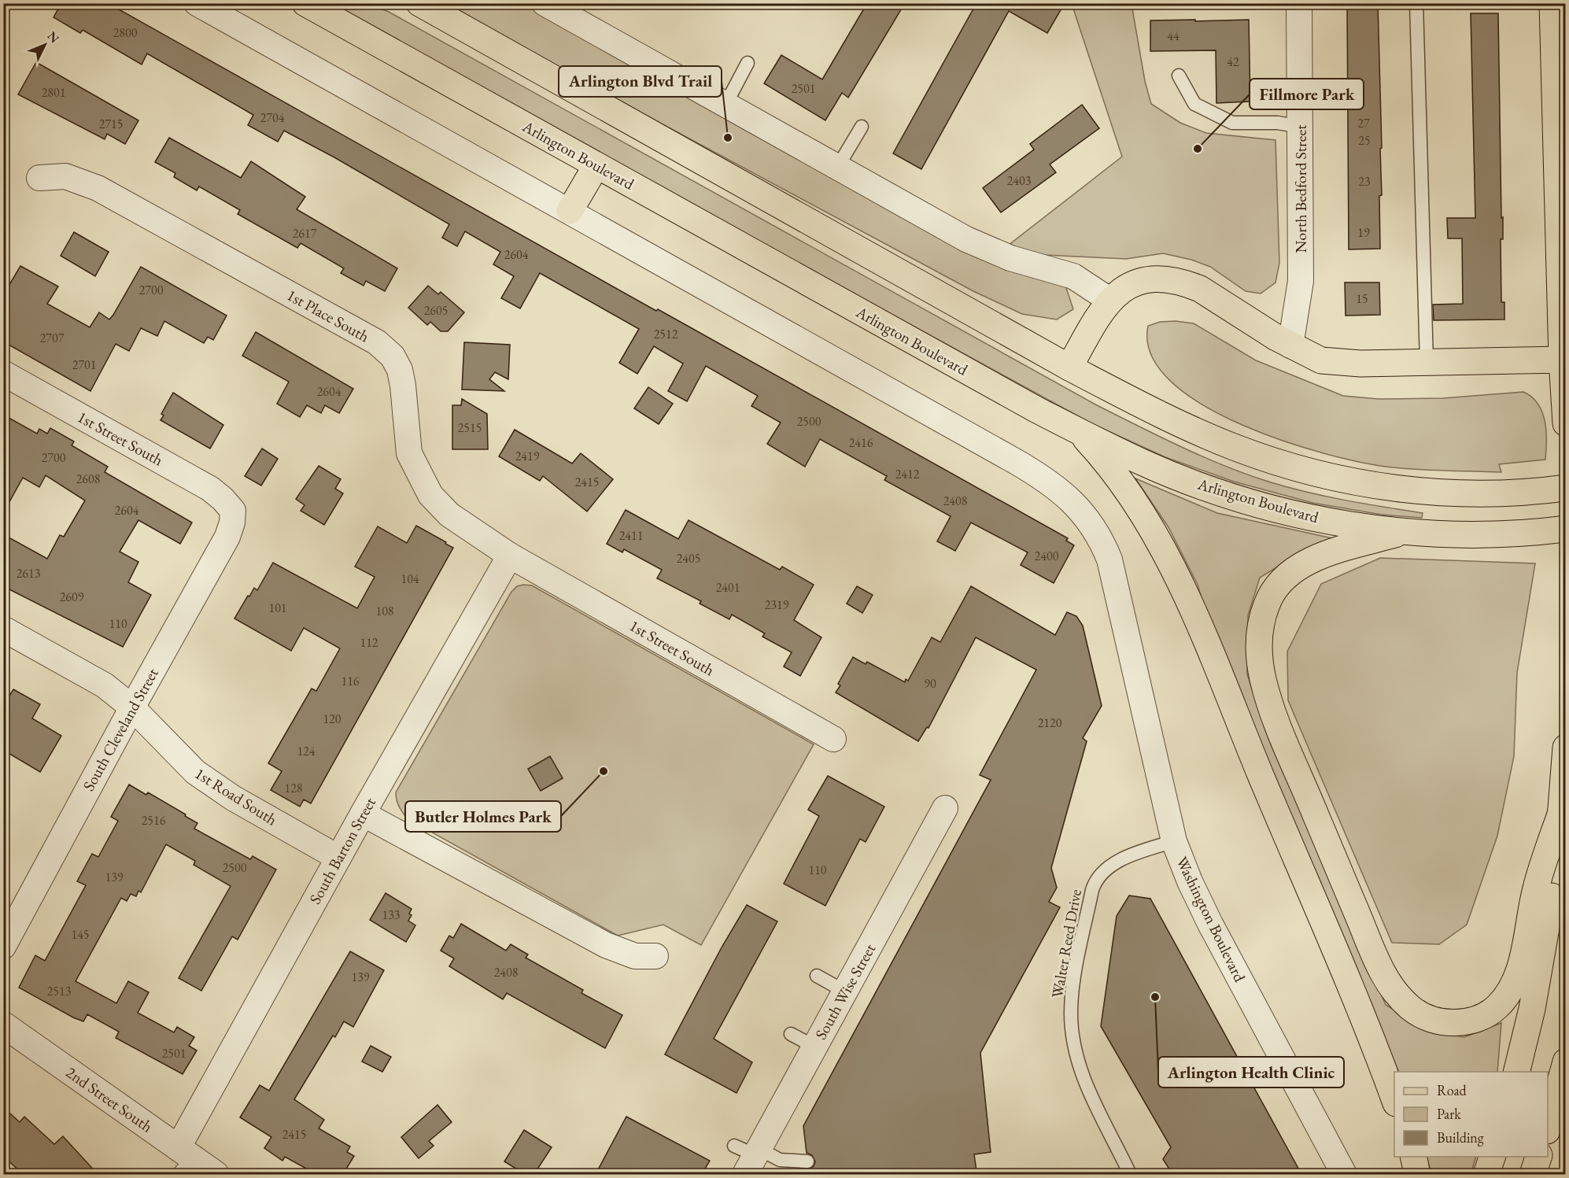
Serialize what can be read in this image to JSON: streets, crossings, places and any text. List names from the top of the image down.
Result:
{
  "streets": {
    "main road": ["Arlington Boulevard"],
    "street": [
      "North Bedford Street",
      "1st Place South",
      "1st Street South",
      "South Cleveland Street",
      "1st Road South",
      "South Barton Street",
      "Washington Boulevard",
      "South Wise Street",
      "2nd Street South"
    ],
    "lane": ["Walter Reed Drive"]
  },
  "crossings": [
    ["1st Place South", "1st Street South"],
    ["1st Place South", "South Barton Street"],
    ["1st Street South", "South Cleveland Street"],
    ["1st Street South", "South Barton Street"],
    ["South Cleveland Street", "1st Road South"],
    ["1st Road South", "South Barton Street"],
    ["South Barton Street", "2nd Street South"],
    ["Washington Boulevard", "Walter Reed Drive"]
  ],
  "places": [
    "Arlington Blvd Trail",
    "Fillmore Park",
    "Butler Holmes Park",
    "Arlington Health Clinic"
  ],
  "house_numbers": [
    "2800",
    "44",
    "42",
    "2501",
    "2801",
    "2704",
    "27",
    "2715",
    "25",
    "2403",
    "23",
    "19",
    "2617",
    "2604",
    "2700",
    "15",
    "2605",
    "2512",
    "2707",
    "2701",
    "2604",
    "2500",
    "2515",
    "2416",
    "2419",
    "2700",
    "2412",
    "2608",
    "2415",
    "2408",
    "2604",
    "2411",
    "2400",
    "2405",
    "2613",
    "104",
    "2401",
    "2609",
    "2319",
    "101",
    "108",
    "110",
    "112",
    "116",
    "90",
    "120",
    "2120",
    "124",
    "128",
    "2516",
    "2500",
    "110",
    "139",
    "133",
    "145",
    "2408",
    "139",
    "2513",
    "2501",
    "2415"
  ],
  "legend": ["Road", "Park", "Building"],
  "north": "top right"
}
